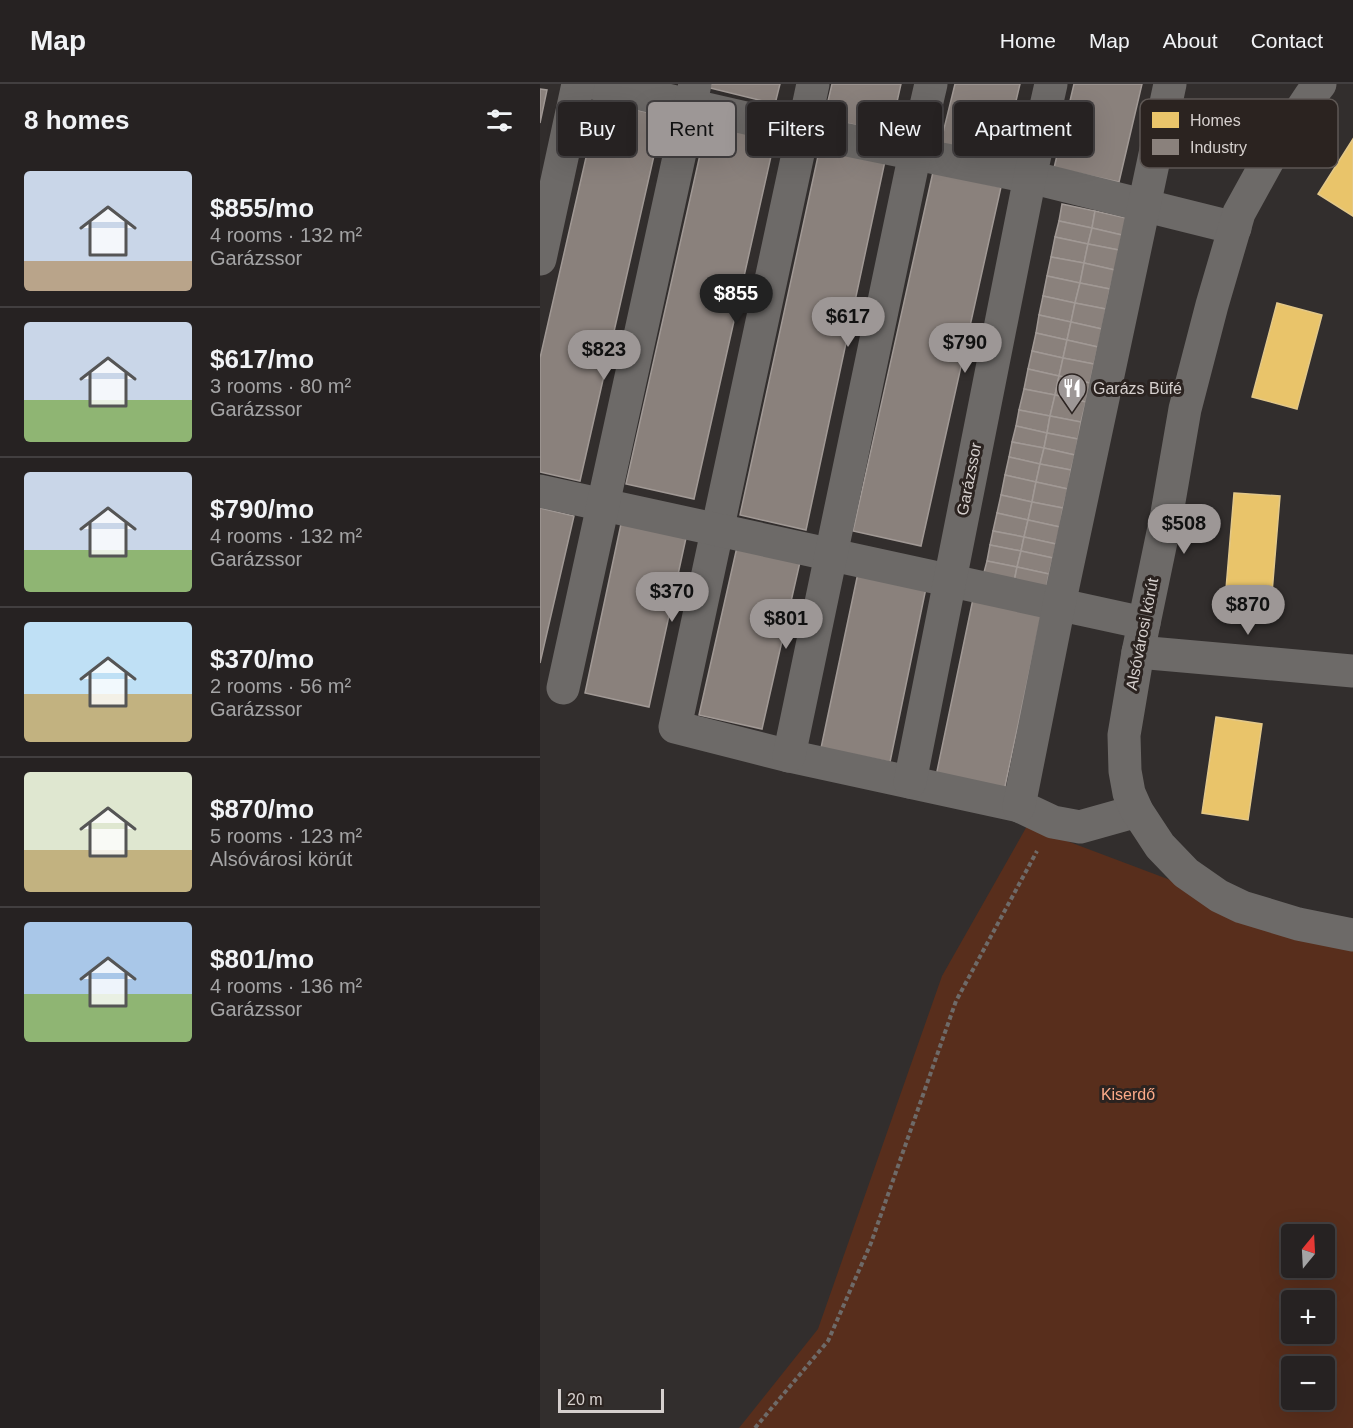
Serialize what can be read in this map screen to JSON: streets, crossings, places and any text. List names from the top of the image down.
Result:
{
  "streets": {
    "street": ["Garázssor", "Alsóvárosi körút"]
  },
  "parks": ["Kiserdő"],
  "places": {
    "restaurant": ["Garázs Büfé"]
  },
  "legend": ["Homes", "Industry"],
  "scale_bar": "20 m",
  "north": "top",
  "page": {
    "header": "Map",
    "nav": [
      "Home",
      "Map",
      "About",
      "Contact"
    ],
    "heading": "8 homes",
    "chip": [
      "Buy",
      "Rent",
      "Filters",
      "New",
      "Apartment"
    ],
    "list": [
      {
        "name": "$855/mo",
        "note": "4 rooms · 132 m² · Garázssor"
      },
      {
        "name": "$617/mo",
        "note": "3 rooms · 80 m² · Garázssor"
      },
      {
        "name": "$790/mo",
        "note": "4 rooms · 132 m² · Garázssor"
      },
      {
        "name": "$370/mo",
        "note": "2 rooms · 56 m² · Garázssor"
      },
      {
        "name": "$870/mo",
        "note": "5 rooms · 123 m² · Alsóvárosi körút"
      },
      {
        "name": "$801/mo",
        "note": "4 rooms · 136 m² · Garázssor"
      }
    ],
    "price": [
      "$855",
      "$617",
      "$790",
      "$823",
      "$508",
      "$370",
      "$870",
      "$801"
    ],
    "map_buttons": ["+", "−"],
    "scale": "20 m"
  }
}
